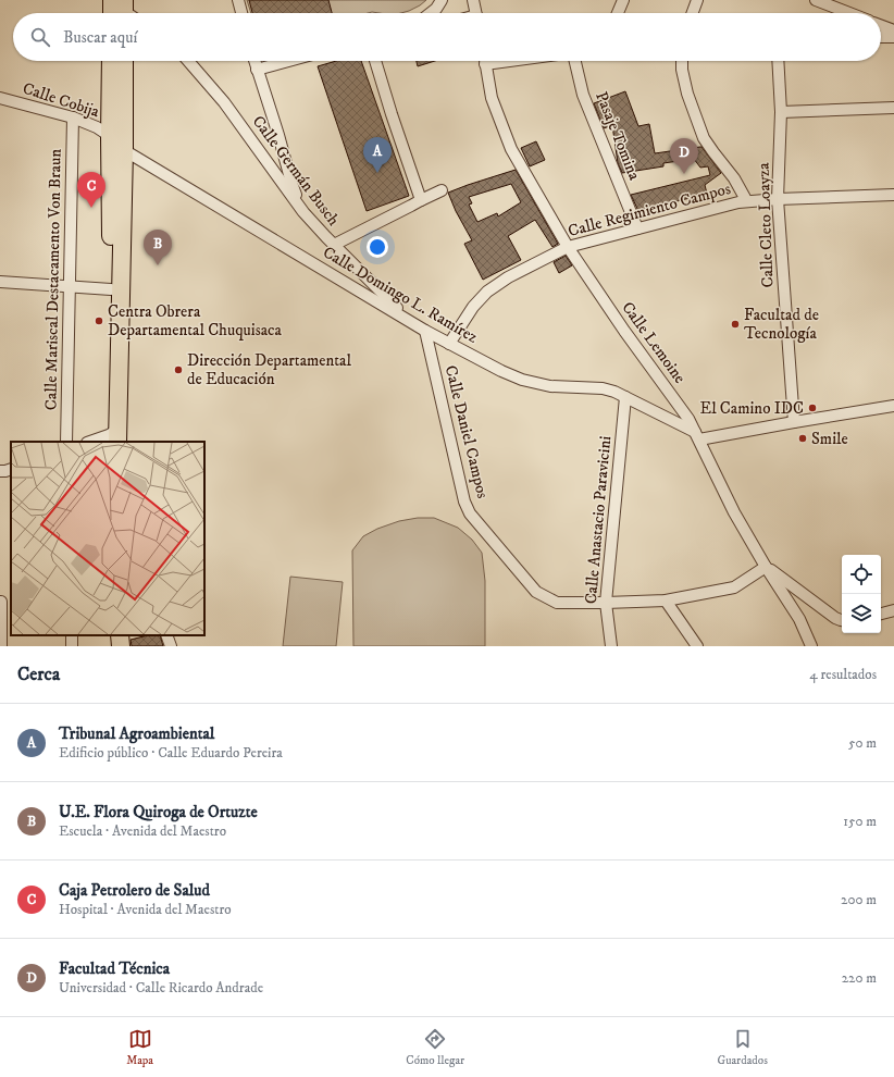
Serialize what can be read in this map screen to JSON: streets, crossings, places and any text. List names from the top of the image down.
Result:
{
  "streets": {
    "street": [
      "Calle Cobija",
      "Pasaje Tomina",
      "Calle Germán Busch",
      "Calle Regimiento Campos",
      "Calle Cleto Loayza",
      "Calle Mariscal Destacamento Von Braun",
      "Calle Domingo L. Ramírez",
      "Calle Lemoine",
      "Calle Daniel Campos",
      "Calle Anastacio Paravicini"
    ]
  },
  "crossings": [
    ["Calle Cobija", "Calle Mariscal Destacamento Von Braun"],
    ["Calle Cobija", "Calle Domingo L. Ramírez"],
    ["Pasaje Tomina", "Calle Regimiento Campos"],
    ["Calle Germán Busch", "Calle Domingo L. Ramírez"],
    ["Calle Regimiento Campos", "Calle Cleto Loayza"],
    ["Calle Regimiento Campos", "Calle Domingo L. Ramírez"],
    ["Calle Regimiento Campos", "Calle Lemoine"],
    ["Calle Domingo L. Ramírez", "Calle Lemoine"],
    ["Calle Domingo L. Ramírez", "Calle Daniel Campos"],
    ["Calle Domingo L. Ramírez", "Calle Anastacio Paravicini"],
    ["Calle Lemoine", "Calle Daniel Campos"],
    ["Calle Daniel Campos", "Calle Anastacio Paravicini"]
  ],
  "places": [
    "Centra Obrera Departamental Chuquisaca",
    "Facultad de Tecnología",
    "Dirección Departamental de Educación",
    "El Camino IDC",
    "Smile"
  ],
  "page": {
    "search": "Buscar aquí",
    "pins": [
      "A",
      "D",
      "C",
      "B"
    ],
    "heading": ["Cerca", "4 resultados"],
    "list": [
      {
        "mark": "A",
        "name": "Tribunal Agroambiental",
        "note": "Edificio público · Calle Eduardo Pereira",
        "value": "50 m"
      },
      {
        "mark": "B",
        "name": "U.E. Flora Quiroga de Ortuzte",
        "note": "Escuela · Avenida del Maestro",
        "value": "150 m"
      },
      {
        "mark": "C",
        "name": "Caja Petrolero de Salud",
        "note": "Hospital · Avenida del Maestro",
        "value": "200 m"
      },
      {
        "mark": "D",
        "name": "Facultad Técnica",
        "note": "Universidad · Calle Ricardo Andrade",
        "value": "220 m"
      }
    ],
    "nav": ["Mapa", "Cómo llegar", "Guardados"]
  }
}
